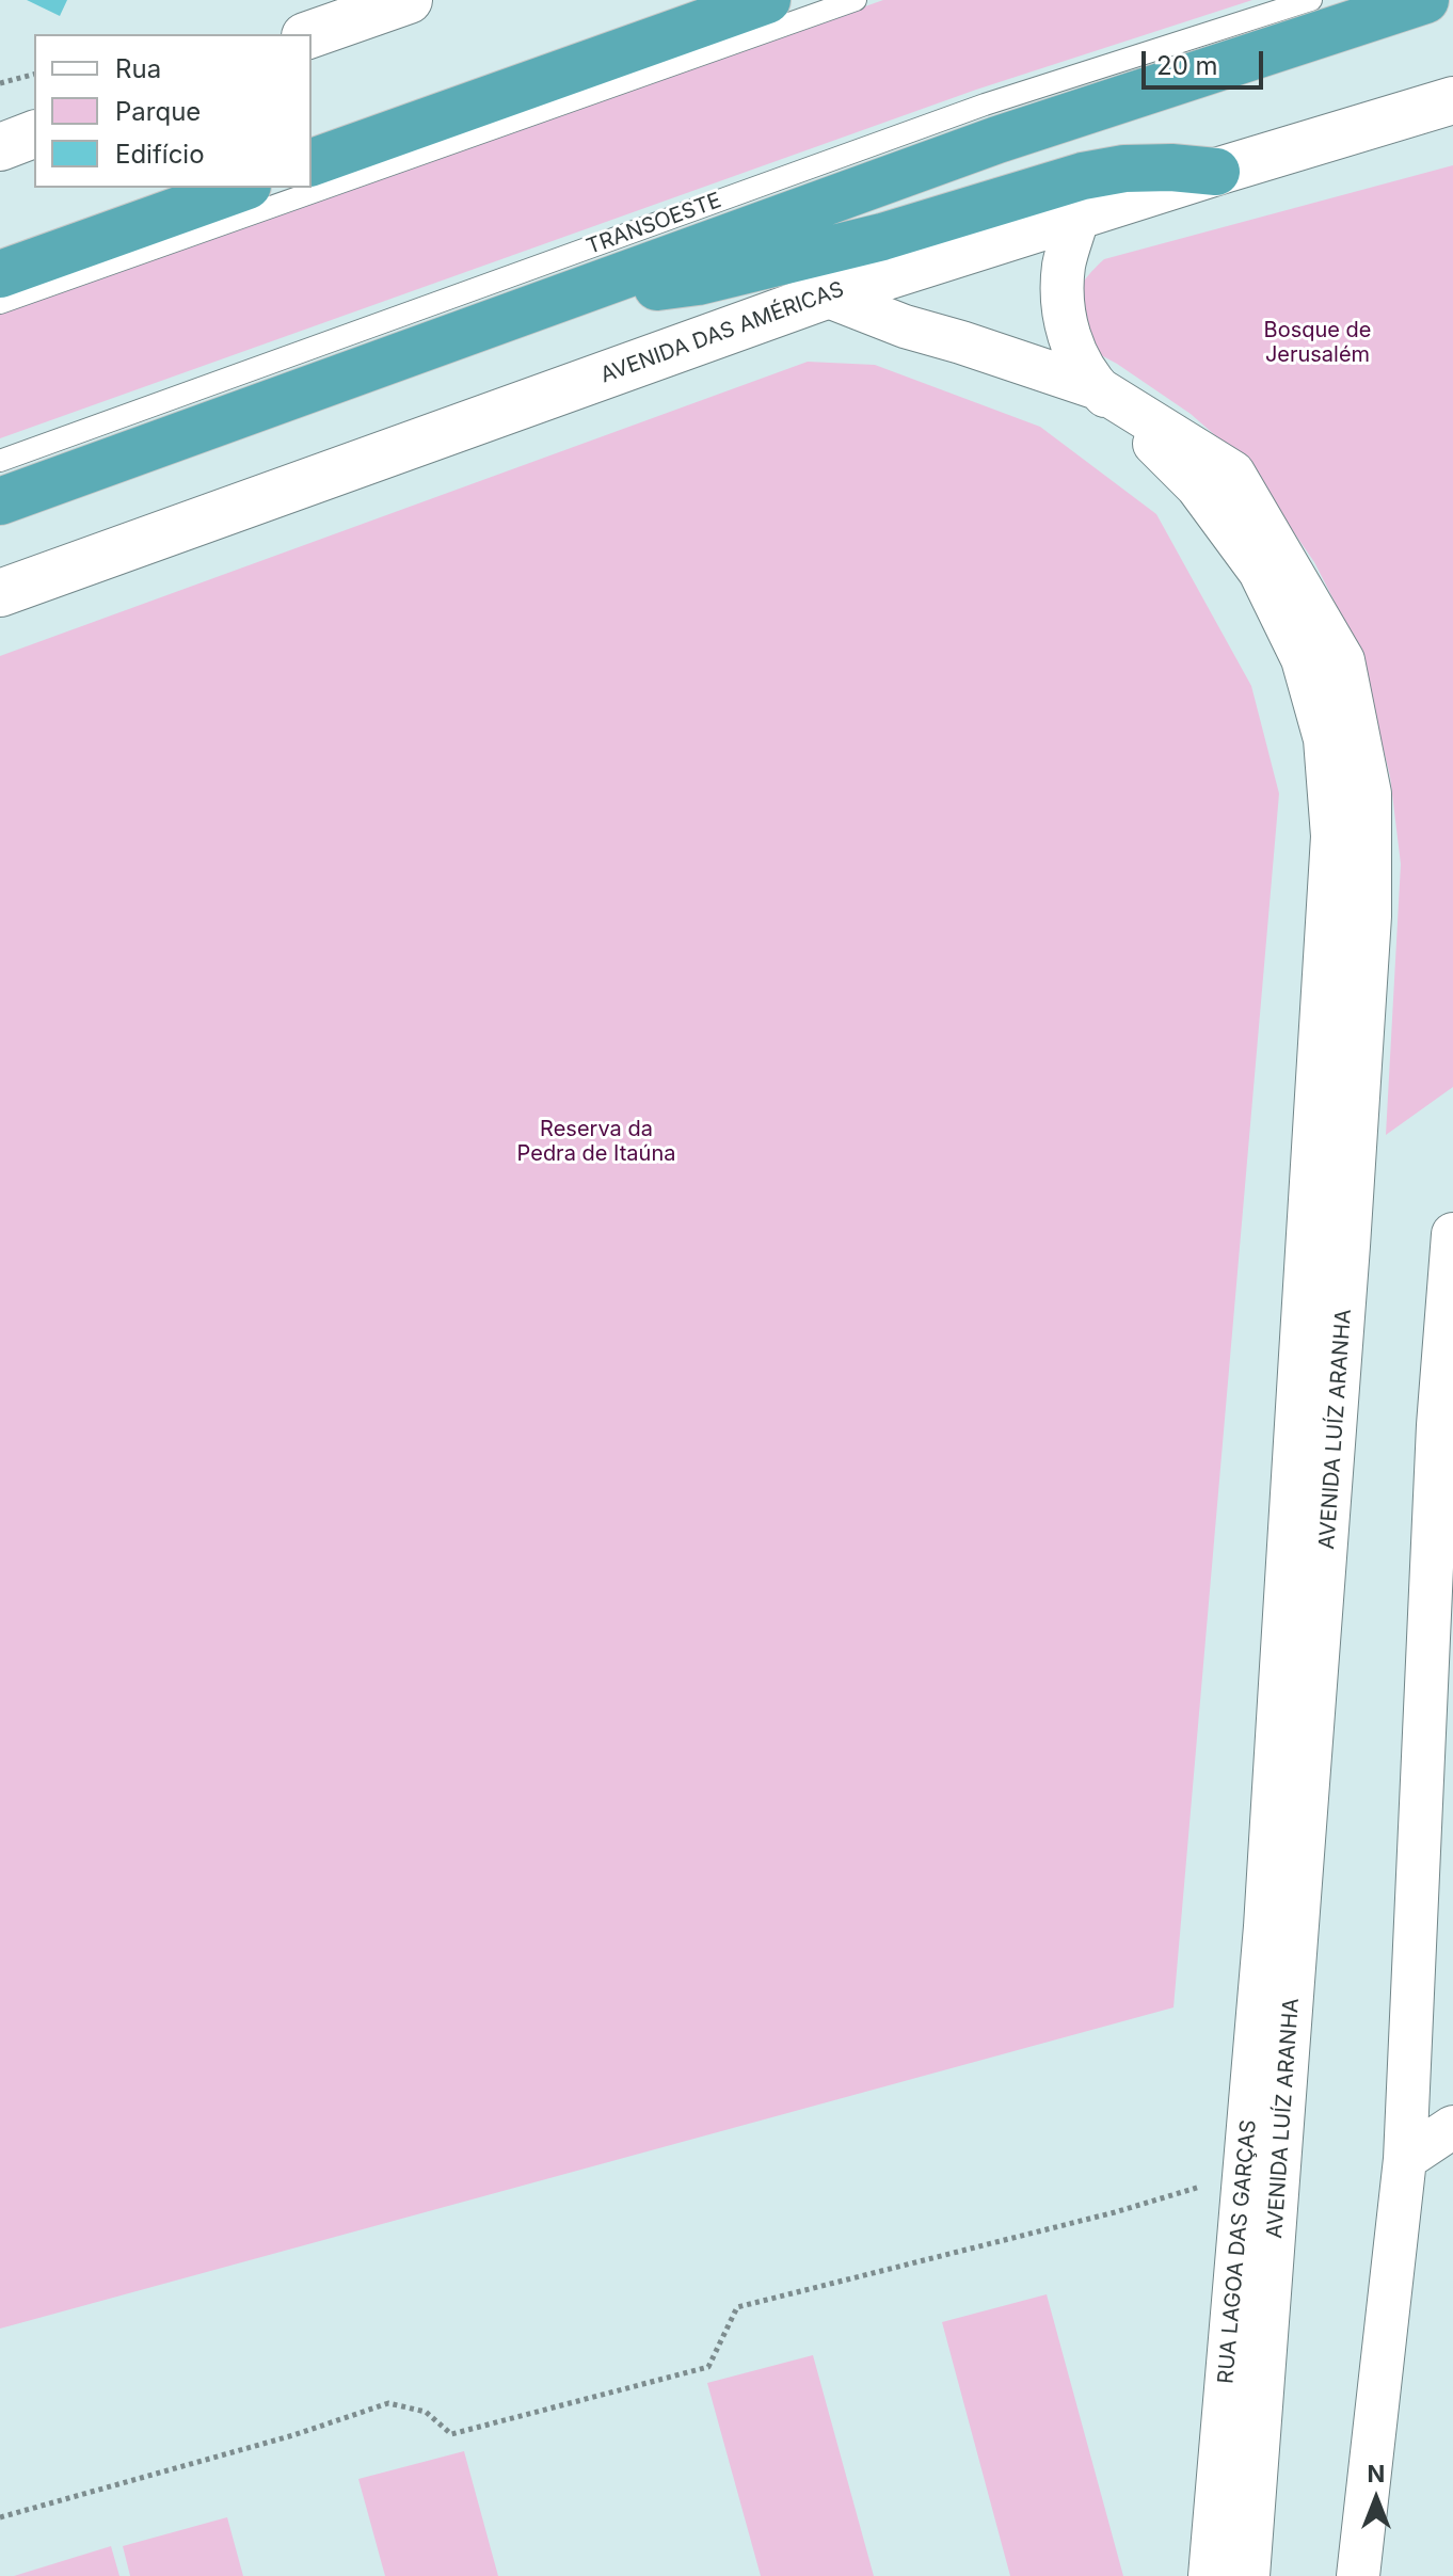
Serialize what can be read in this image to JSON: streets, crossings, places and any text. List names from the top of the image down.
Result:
{
  "streets": {
    "main road": ["AVENIDA DAS AMÉRICAS"],
    "street": ["AVENIDA LUÍZ ARANHA", "RUA LAGOA DAS GARÇAS"],
    "lane": ["TRANSOESTE"]
  },
  "crossings": [
    ["AVENIDA DAS AMÉRICAS", "AVENIDA LUÍZ ARANHA"],
    ["AVENIDA LUÍZ ARANHA", "RUA LAGOA DAS GARÇAS"]
  ],
  "parks": ["Bosque de Jerusalém", "Reserva da Pedra de Itaúna"],
  "legend": ["Rua", "Parque", "Edifício"],
  "scale_bar": "20 m",
  "north": "top"
}
